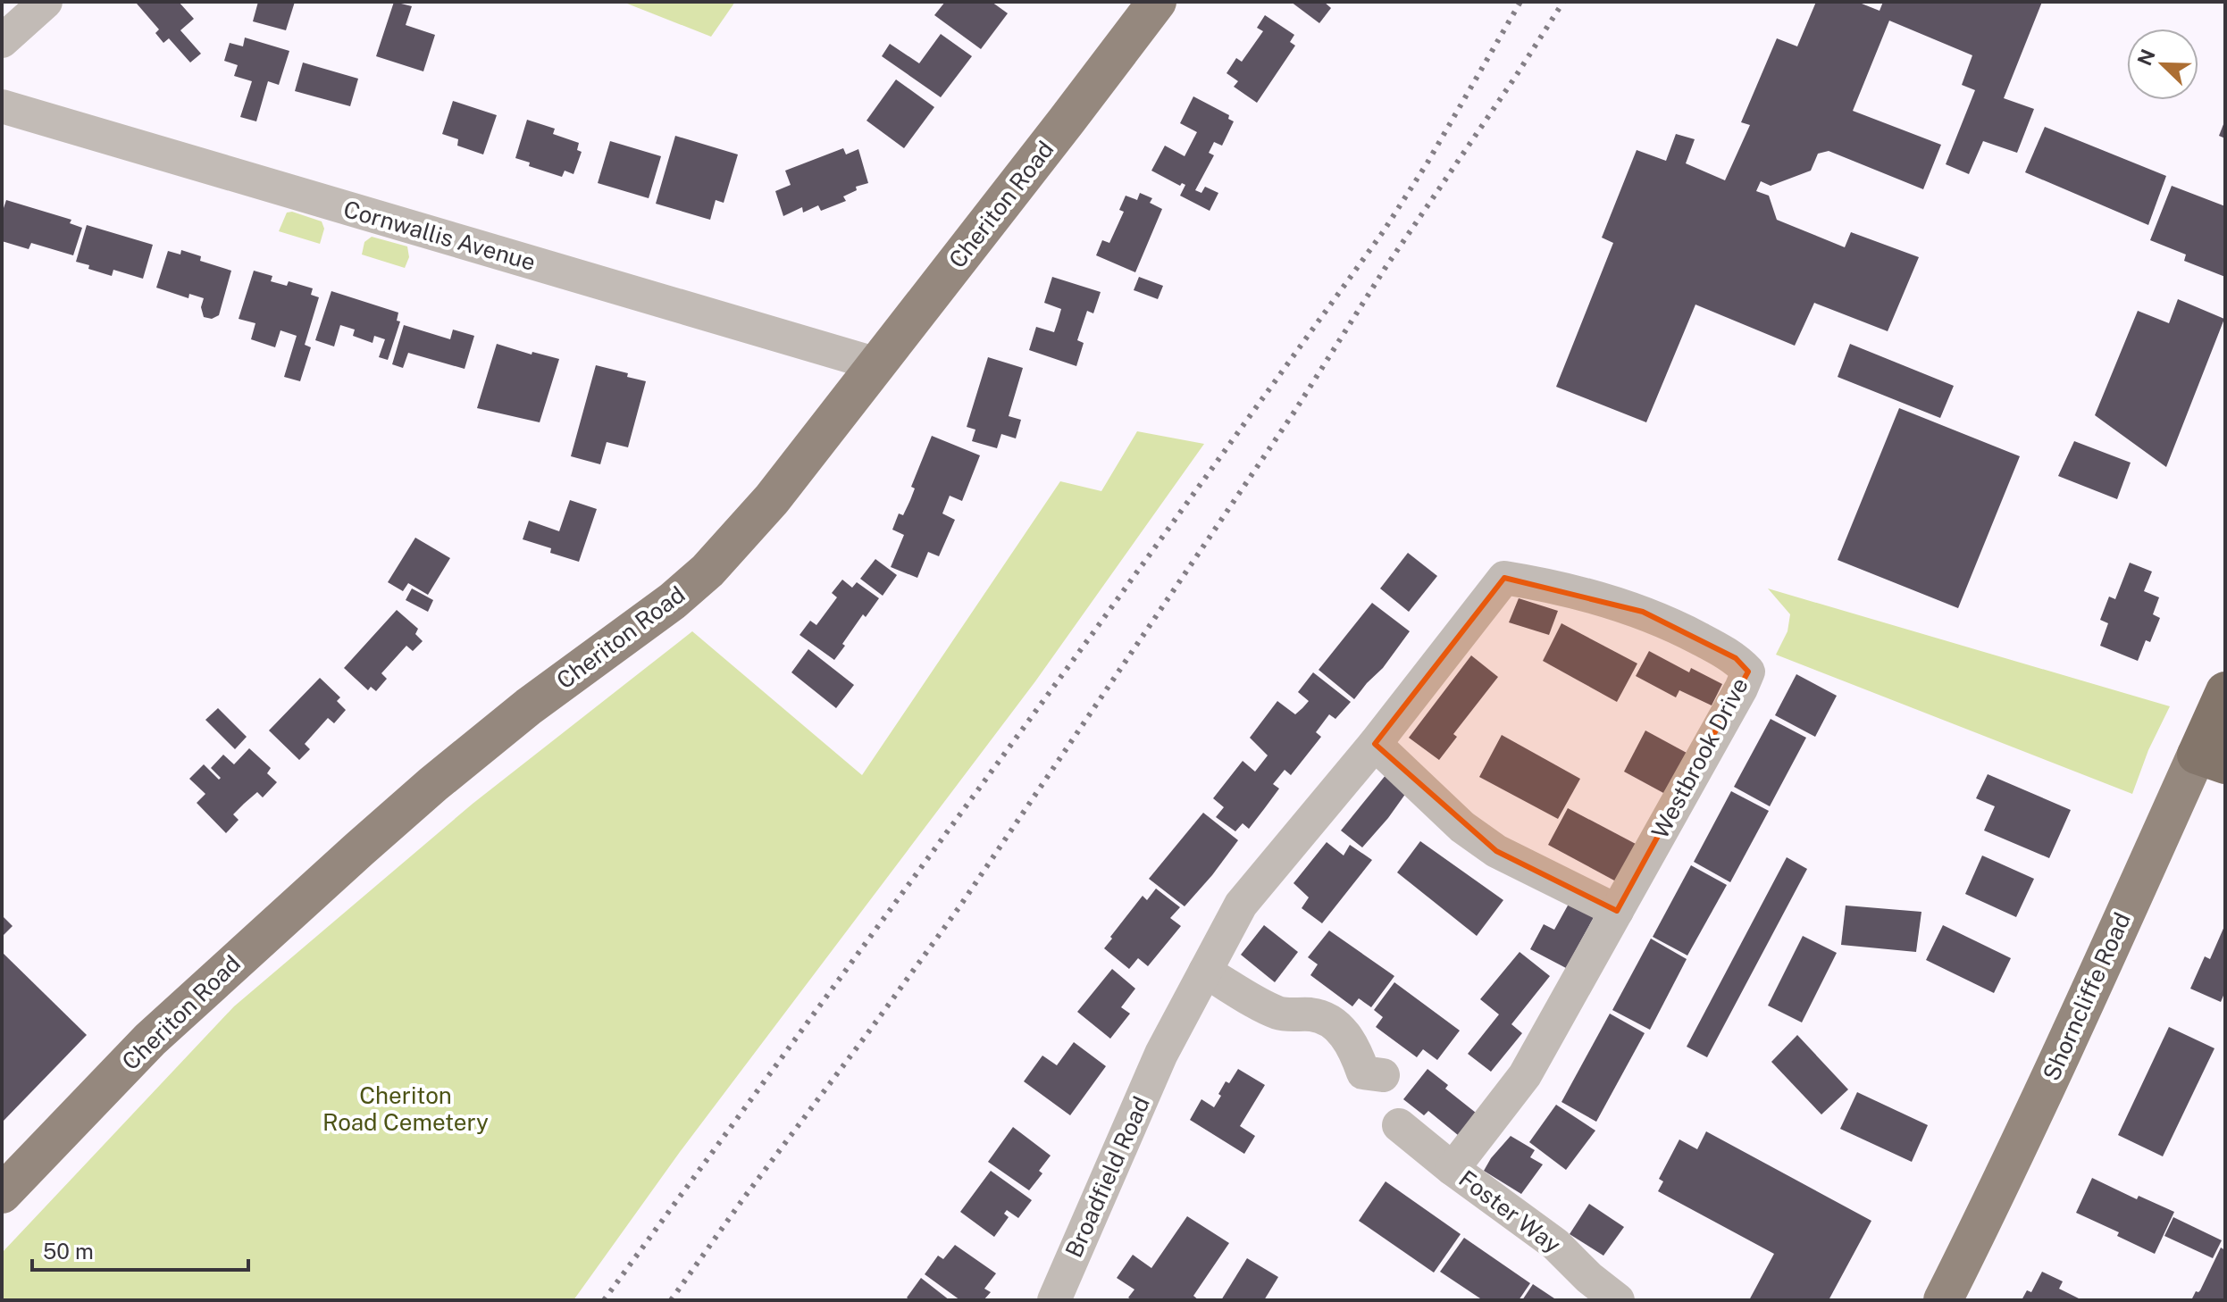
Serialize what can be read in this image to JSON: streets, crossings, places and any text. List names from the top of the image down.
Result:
{
  "streets": {
    "highway": ["Shorncliffe Road"],
    "main road": ["Cheriton Road"],
    "street": [
      "Cornwallis Avenue",
      "Westbrook Drive",
      "Broadfield Road",
      "Foster Way"
    ]
  },
  "crossings": [
    ["Cheriton Road", "Cornwallis Avenue"],
    ["Westbrook Drive", "Broadfield Road"],
    ["Westbrook Drive", "Foster Way"]
  ],
  "parks": ["Cheriton Road Cemetery"],
  "scale_bar": "50 m",
  "north": "top left"
}
